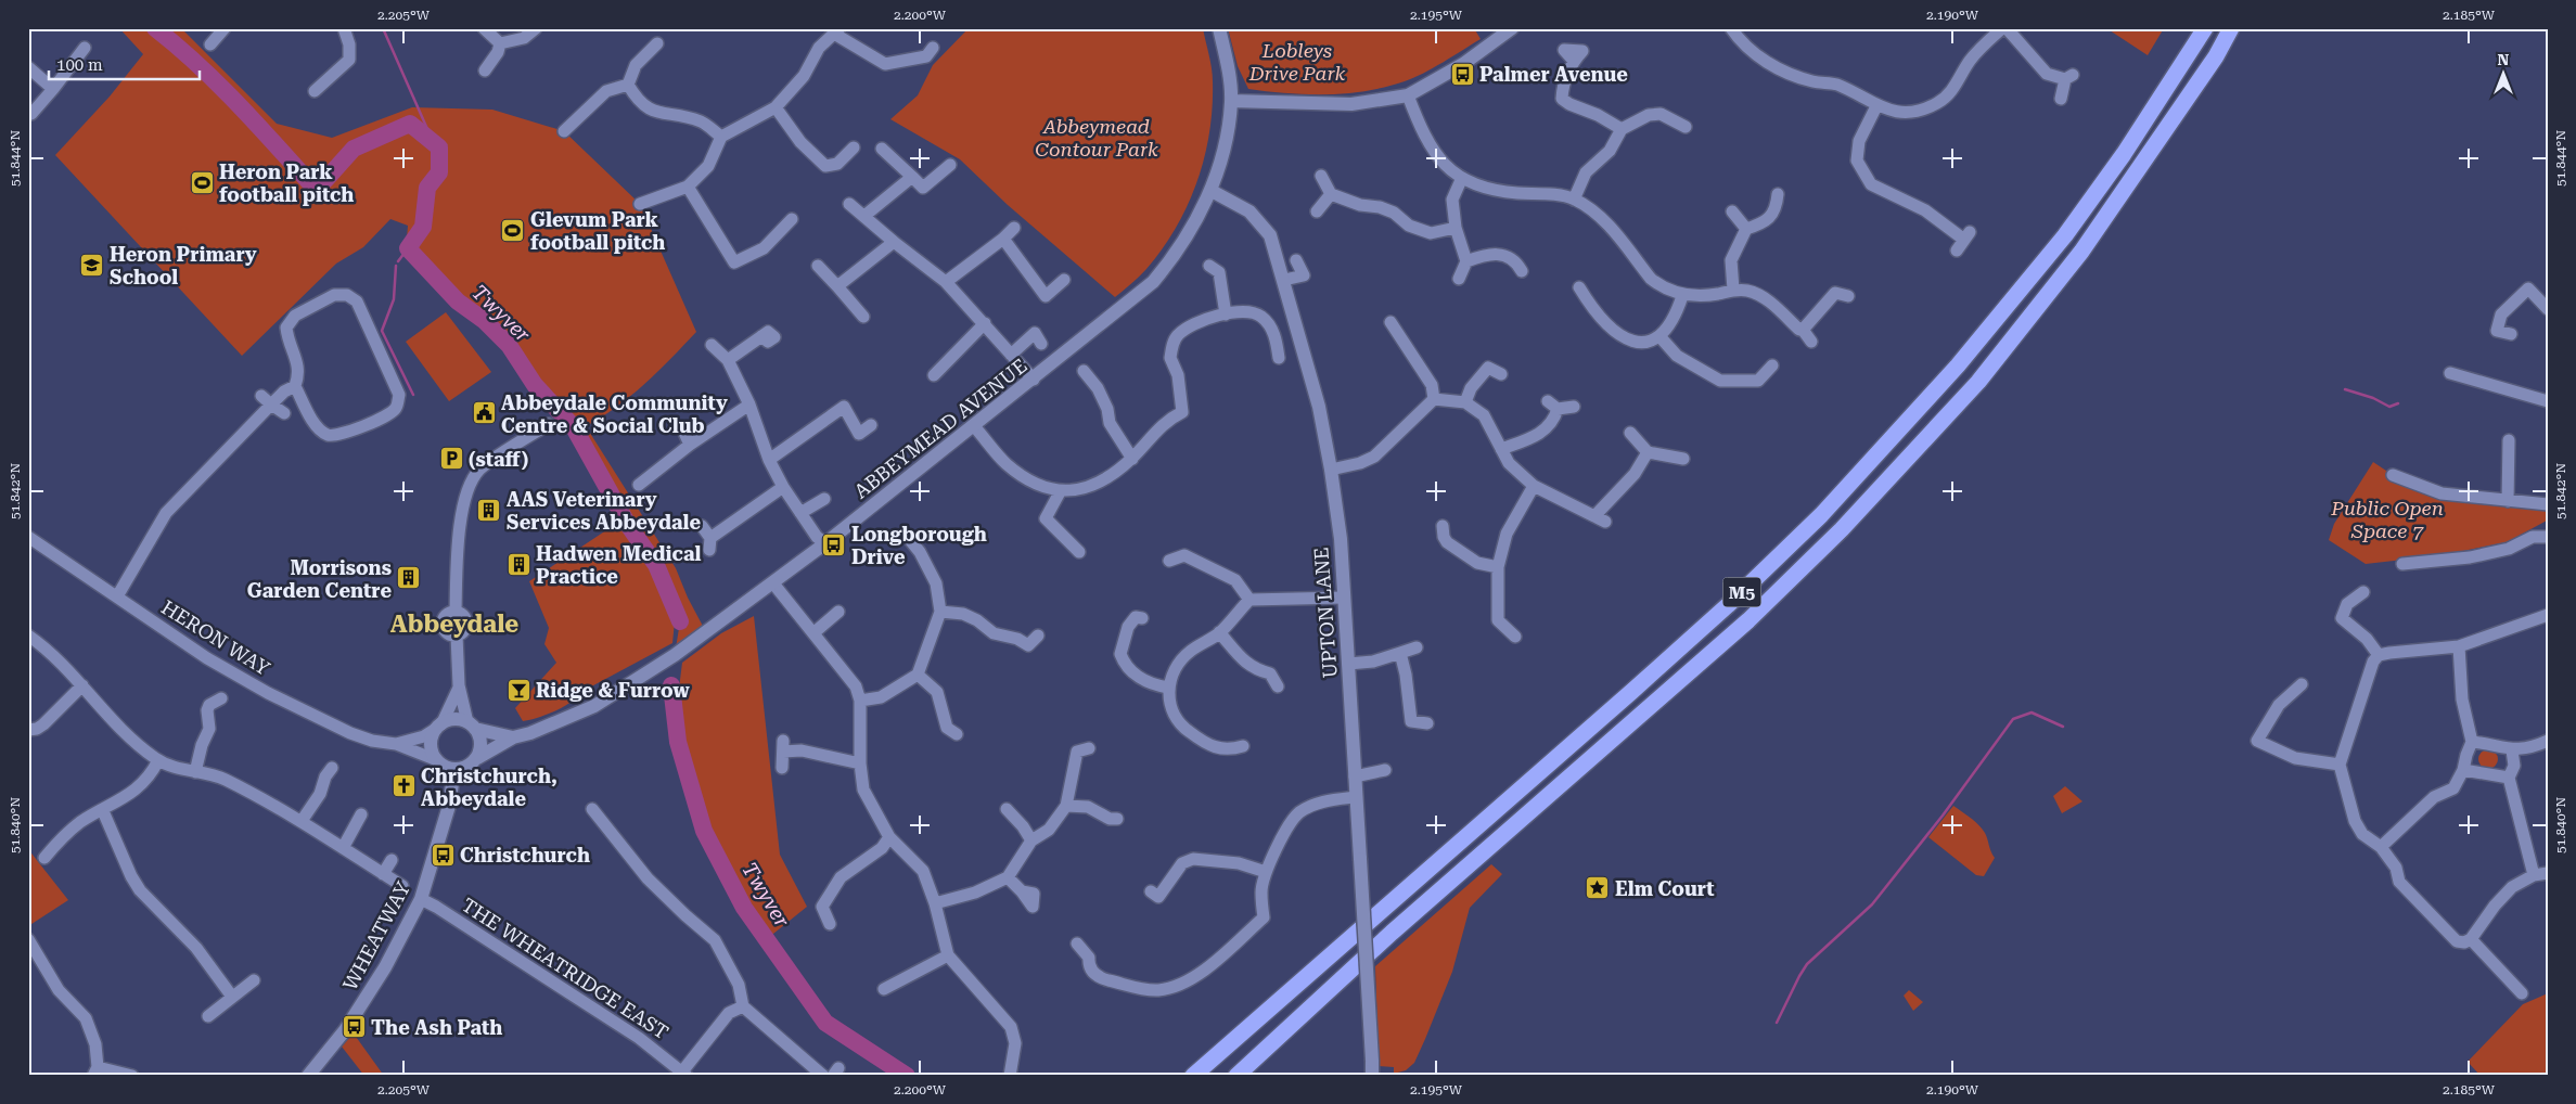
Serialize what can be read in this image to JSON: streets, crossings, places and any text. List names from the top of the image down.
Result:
{
  "streets": {
    "highway": ["M5"],
    "street": [
      "ABBEYMEAD AVENUE",
      "UPTON LANE",
      "HERON WAY",
      "WHEATWAY",
      "THE WHEATRIDGE EAST"
    ]
  },
  "crossings": [
    ["ABBEYMEAD AVENUE", "UPTON LANE"],
    ["ABBEYMEAD AVENUE", "HERON WAY"],
    ["ABBEYMEAD AVENUE", "WHEATWAY"],
    ["HERON WAY", "WHEATWAY"],
    ["WHEATWAY", "THE WHEATRIDGE EAST"]
  ],
  "districts": ["Abbeydale"],
  "water": ["Twyver"],
  "parks": ["Lobleys Drive Park", "Abbeymead Contour Park", "Public Open Space 7"],
  "places": {
    "bus stop": [
      "Palmer Avenue",
      "Longborough Drive",
      "Christchurch",
      "The Ash Path"
    ],
    "sports": ["Heron Park football pitch", "Glevum Park football pitch"],
    "school or university": ["Heron Primary School"],
    "public building": ["Abbeydale Community Centre & Social Club"],
    "parking": ["(staff)"],
    "building": ["AAS Veterinary Services Abbeydale", "Hadwen Medical Practice", "Morrisons Garden Centre"],
    "bar": ["Ridge & Furrow"],
    "church": ["Christchurch, Abbeydale"],
    "place": ["Elm Court"]
  },
  "scale_bar": "100 m",
  "north": "top",
  "coordinates": [
    "2.205°W",
    "2.200°W",
    "2.195°W",
    "2.190°W",
    "2.185°W",
    "51.844°N",
    "51.842°N",
    "51.840°N"
  ]
}
